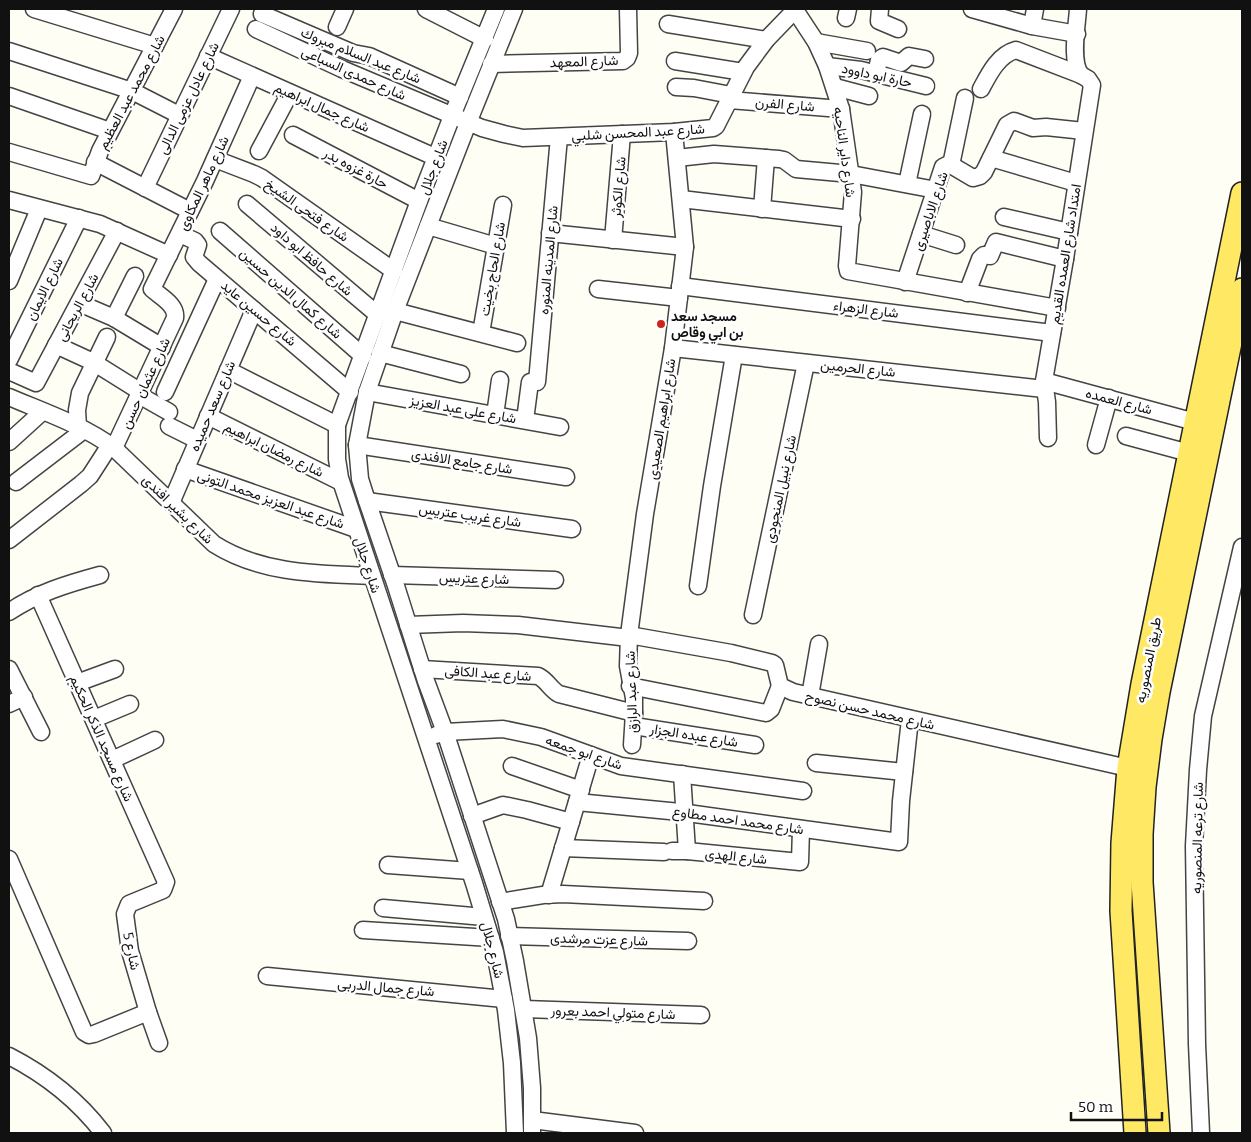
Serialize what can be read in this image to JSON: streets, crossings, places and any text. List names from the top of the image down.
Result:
{
  "streets": {
    "main road": ["طريق المنصوريه"],
    "street": [
      "شارع عبد السلام مبروك",
      "شارع المعهد",
      "شارع حمدى السباعى",
      "حارة ابو داوود",
      "شارع محمد عبد العظيم",
      "شارع عادل عزمى الدالى",
      "شارع الفرن",
      "شارع جمال ابراهيم",
      "شارع عبد المحسن شلبي",
      "شارع داير الناحيه",
      "شارع جلال",
      "حارة غزوه بدر",
      "شارع ماهر المكاوى",
      "شارع الكوثر",
      "شارع فتحى الشيخ",
      "شارع الاباصيرى",
      "امتداد شارع العمده القديم",
      "شارع حافظ ابو داود",
      "شارع المدينه المنوره",
      "شارع الحاج بخيت",
      "شارع الايمان",
      "شارع كمال الدين حسين",
      "شارع الريحانى",
      "شارع الزهراء",
      "شارع حسين عايد",
      "شارع الحرمين",
      "شارع عثمان حسن",
      "شارع العمده",
      "شارع سعد حميده",
      "شارع على عبد العزيز",
      "شارع ابراهيم الصعيدى",
      "شارع رمضان ابراهيم",
      "شارع جامع الافندى",
      "شارع نبيل المنجودى",
      "شارع عبد العزيز محمد التونى",
      "شارع بشير افندى",
      "شارع غريب عتريس",
      "شارع عتريس",
      "شارع عبد الكافى",
      "شارع عبد الرازق",
      "شارع محمد حسن نصوح",
      "شارع عبده الجزار",
      "شارع مسجد الذكر الحكيم",
      "شارع ابو جمعه",
      "شارع محمد احمد مطاوع",
      "شارع ترعه المنصوريه",
      "شارع الهدى",
      "شارع عزت مرشدى",
      "شارع 5",
      "شارع جمال الدربى",
      "شارع متولي احمد بعرور"
    ]
  },
  "crossings": [
    ["شارع عبد السلام مبروك", "شارع حمدى السباعى"],
    ["شارع عبد السلام مبروك", "شارع جلال"],
    ["شارع المعهد", "شارع جلال"],
    ["شارع حمدى السباعى", "شارع عبد المحسن شلبي"],
    ["شارع حمدى السباعى", "شارع جلال"],
    ["حارة ابو داوود", "شارع داير الناحيه"],
    ["شارع عادل عزمى الدالى", "شارع جمال ابراهيم"],
    ["شارع الفرن", "شارع عبد المحسن شلبي"],
    ["شارع الفرن", "شارع داير الناحيه"],
    ["شارع جمال ابراهيم", "شارع جلال"],
    ["شارع جمال ابراهيم", "شارع ماهر المكاوى"],
    ["شارع عبد المحسن شلبي", "شارع داير الناحيه"],
    ["شارع عبد المحسن شلبي", "شارع جلال"],
    ["شارع عبد المحسن شلبي", "شارع الكوثر"],
    ["شارع عبد المحسن شلبي", "شارع المدينه المنوره"],
    ["شارع عبد المحسن شلبي", "شارع ابراهيم الصعيدى"],
    ["شارع داير الناحيه", "شارع الاباصيرى"],
    ["شارع داير الناحيه", "امتداد شارع العمده القديم"],
    ["شارع جلال", "حارة غزوه بدر"],
    ["شارع جلال", "شارع فتحى الشيخ"],
    ["شارع جلال", "شارع حافظ ابو داود"],
    ["شارع جلال", "شارع كمال الدين حسين"],
    ["شارع جلال", "شارع حسين عايد"],
    ["شارع جلال", "شارع على عبد العزيز"],
    ["شارع جلال", "شارع رمضان ابراهيم"],
    ["شارع جلال", "شارع جامع الافندى"],
    ["شارع جلال", "شارع عبد العزيز محمد التونى"],
    ["شارع جلال", "شارع بشير افندى"],
    ["شارع جلال", "شارع غريب عتريس"],
    ["شارع جلال", "شارع عتريس"],
    ["شارع جلال", "شارع عبد الكافى"],
    ["شارع جلال", "شارع ابو جمعه"],
    ["شارع جلال", "شارع عزت مرشدى"],
    ["شارع جلال", "شارع جمال الدربى"],
    ["شارع جلال", "شارع متولي احمد بعرور"],
    ["شارع ماهر المكاوى", "شارع فتحى الشيخ"],
    ["شارع ماهر المكاوى", "شارع حسين عايد"],
    ["شارع ماهر المكاوى", "شارع عثمان حسن"],
    ["شارع الاباصيرى", "امتداد شارع العمده القديم"],
    ["امتداد شارع العمده القديم", "شارع الزهراء"],
    ["امتداد شارع العمده القديم", "شارع الحرمين"],
    ["امتداد شارع العمده القديم", "شارع العمده"],
    ["شارع المدينه المنوره", "شارع على عبد العزيز"],
    ["شارع الزهراء", "شارع ابراهيم الصعيدى"],
    ["شارع حسين عايد", "شارع سعد حميده"],
    ["شارع الحرمين", "شارع العمده"],
    ["شارع الحرمين", "شارع ابراهيم الصعيدى"],
    ["شارع الحرمين", "شارع نبيل المنجودى"],
    ["شارع عثمان حسن", "شارع بشير افندى"],
    ["شارع العمده", "طريق المنصوريه"],
    ["شارع سعد حميده", "شارع رمضان ابراهيم"],
    ["شارع سعد حميده", "شارع عبد العزيز محمد التونى"],
    ["شارع سعد حميده", "شارع بشير افندى"],
    ["شارع ابراهيم الصعيدى", "شارع عبد الرازق"],
    ["طريق المنصوريه", "شارع محمد حسن نصوح"],
    ["شارع عبد الكافى", "شارع عبد الرازق"],
    ["شارع عبد الكافى", "شارع عبده الجزار"],
    ["شارع عبد الرازق", "شارع عبده الجزار"],
    ["شارع مسجد الذكر الحكيم", "شارع 5"],
    ["شارع محمد احمد مطاوع", "شارع الهدى"]
  ],
  "places": ["مسجد سعد بن ابي وقاص"],
  "scale_bar": "50 m"
}
